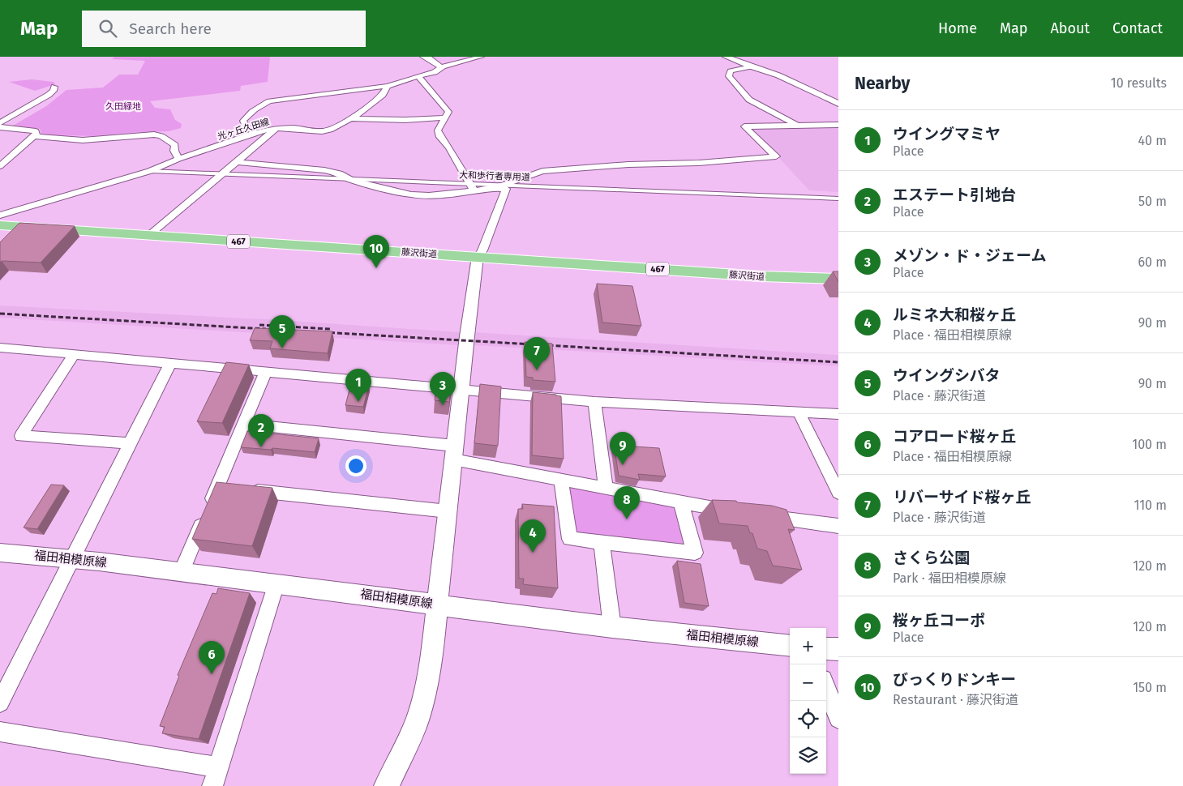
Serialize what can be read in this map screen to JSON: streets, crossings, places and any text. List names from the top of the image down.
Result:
{
  "streets": {
    "highway": ["467", "藤沢街道"],
    "street": ["光ヶ丘久田線", "大和歩行者専用道", "福田相模原線"]
  },
  "crossings": [
    ["光ヶ丘久田線", "大和歩行者専用道"]
  ],
  "parks": ["久田緑地"],
  "page": {
    "header": "Map",
    "search": "Search here",
    "nav": [
      "Home",
      "Map",
      "About",
      "Contact"
    ],
    "heading": ["Nearby", "10 results"],
    "list": [
      {
        "mark": "1",
        "name": "ウイングマミヤ",
        "note": "Place",
        "value": "40 m"
      },
      {
        "mark": "2",
        "name": "エステート引地台",
        "note": "Place",
        "value": "50 m"
      },
      {
        "mark": "3",
        "name": "メゾン・ド・ジェーム",
        "note": "Place",
        "value": "60 m"
      },
      {
        "mark": "4",
        "name": "ルミネ大和桜ヶ丘",
        "note": "Place · 福田相模原線",
        "value": "90 m"
      },
      {
        "mark": "5",
        "name": "ウイングシバタ",
        "note": "Place · 藤沢街道",
        "value": "90 m"
      },
      {
        "mark": "6",
        "name": "コアロード桜ヶ丘",
        "note": "Place · 福田相模原線",
        "value": "100 m"
      },
      {
        "mark": "7",
        "name": "リバーサイド桜ヶ丘",
        "note": "Place · 藤沢街道",
        "value": "110 m"
      },
      {
        "mark": "8",
        "name": "さくら公園",
        "note": "Park · 福田相模原線",
        "value": "120 m"
      },
      {
        "mark": "9",
        "name": "桜ヶ丘コーポ",
        "note": "Place",
        "value": "120 m"
      },
      {
        "mark": "10",
        "name": "びっくりドンキー",
        "note": "Restaurant · 藤沢街道",
        "value": "150 m"
      }
    ],
    "pins": [
      "10",
      "5",
      "7",
      "1",
      "3",
      "2",
      "9",
      "8",
      "4",
      "6"
    ],
    "map_buttons": ["+", "−"]
  }
}
